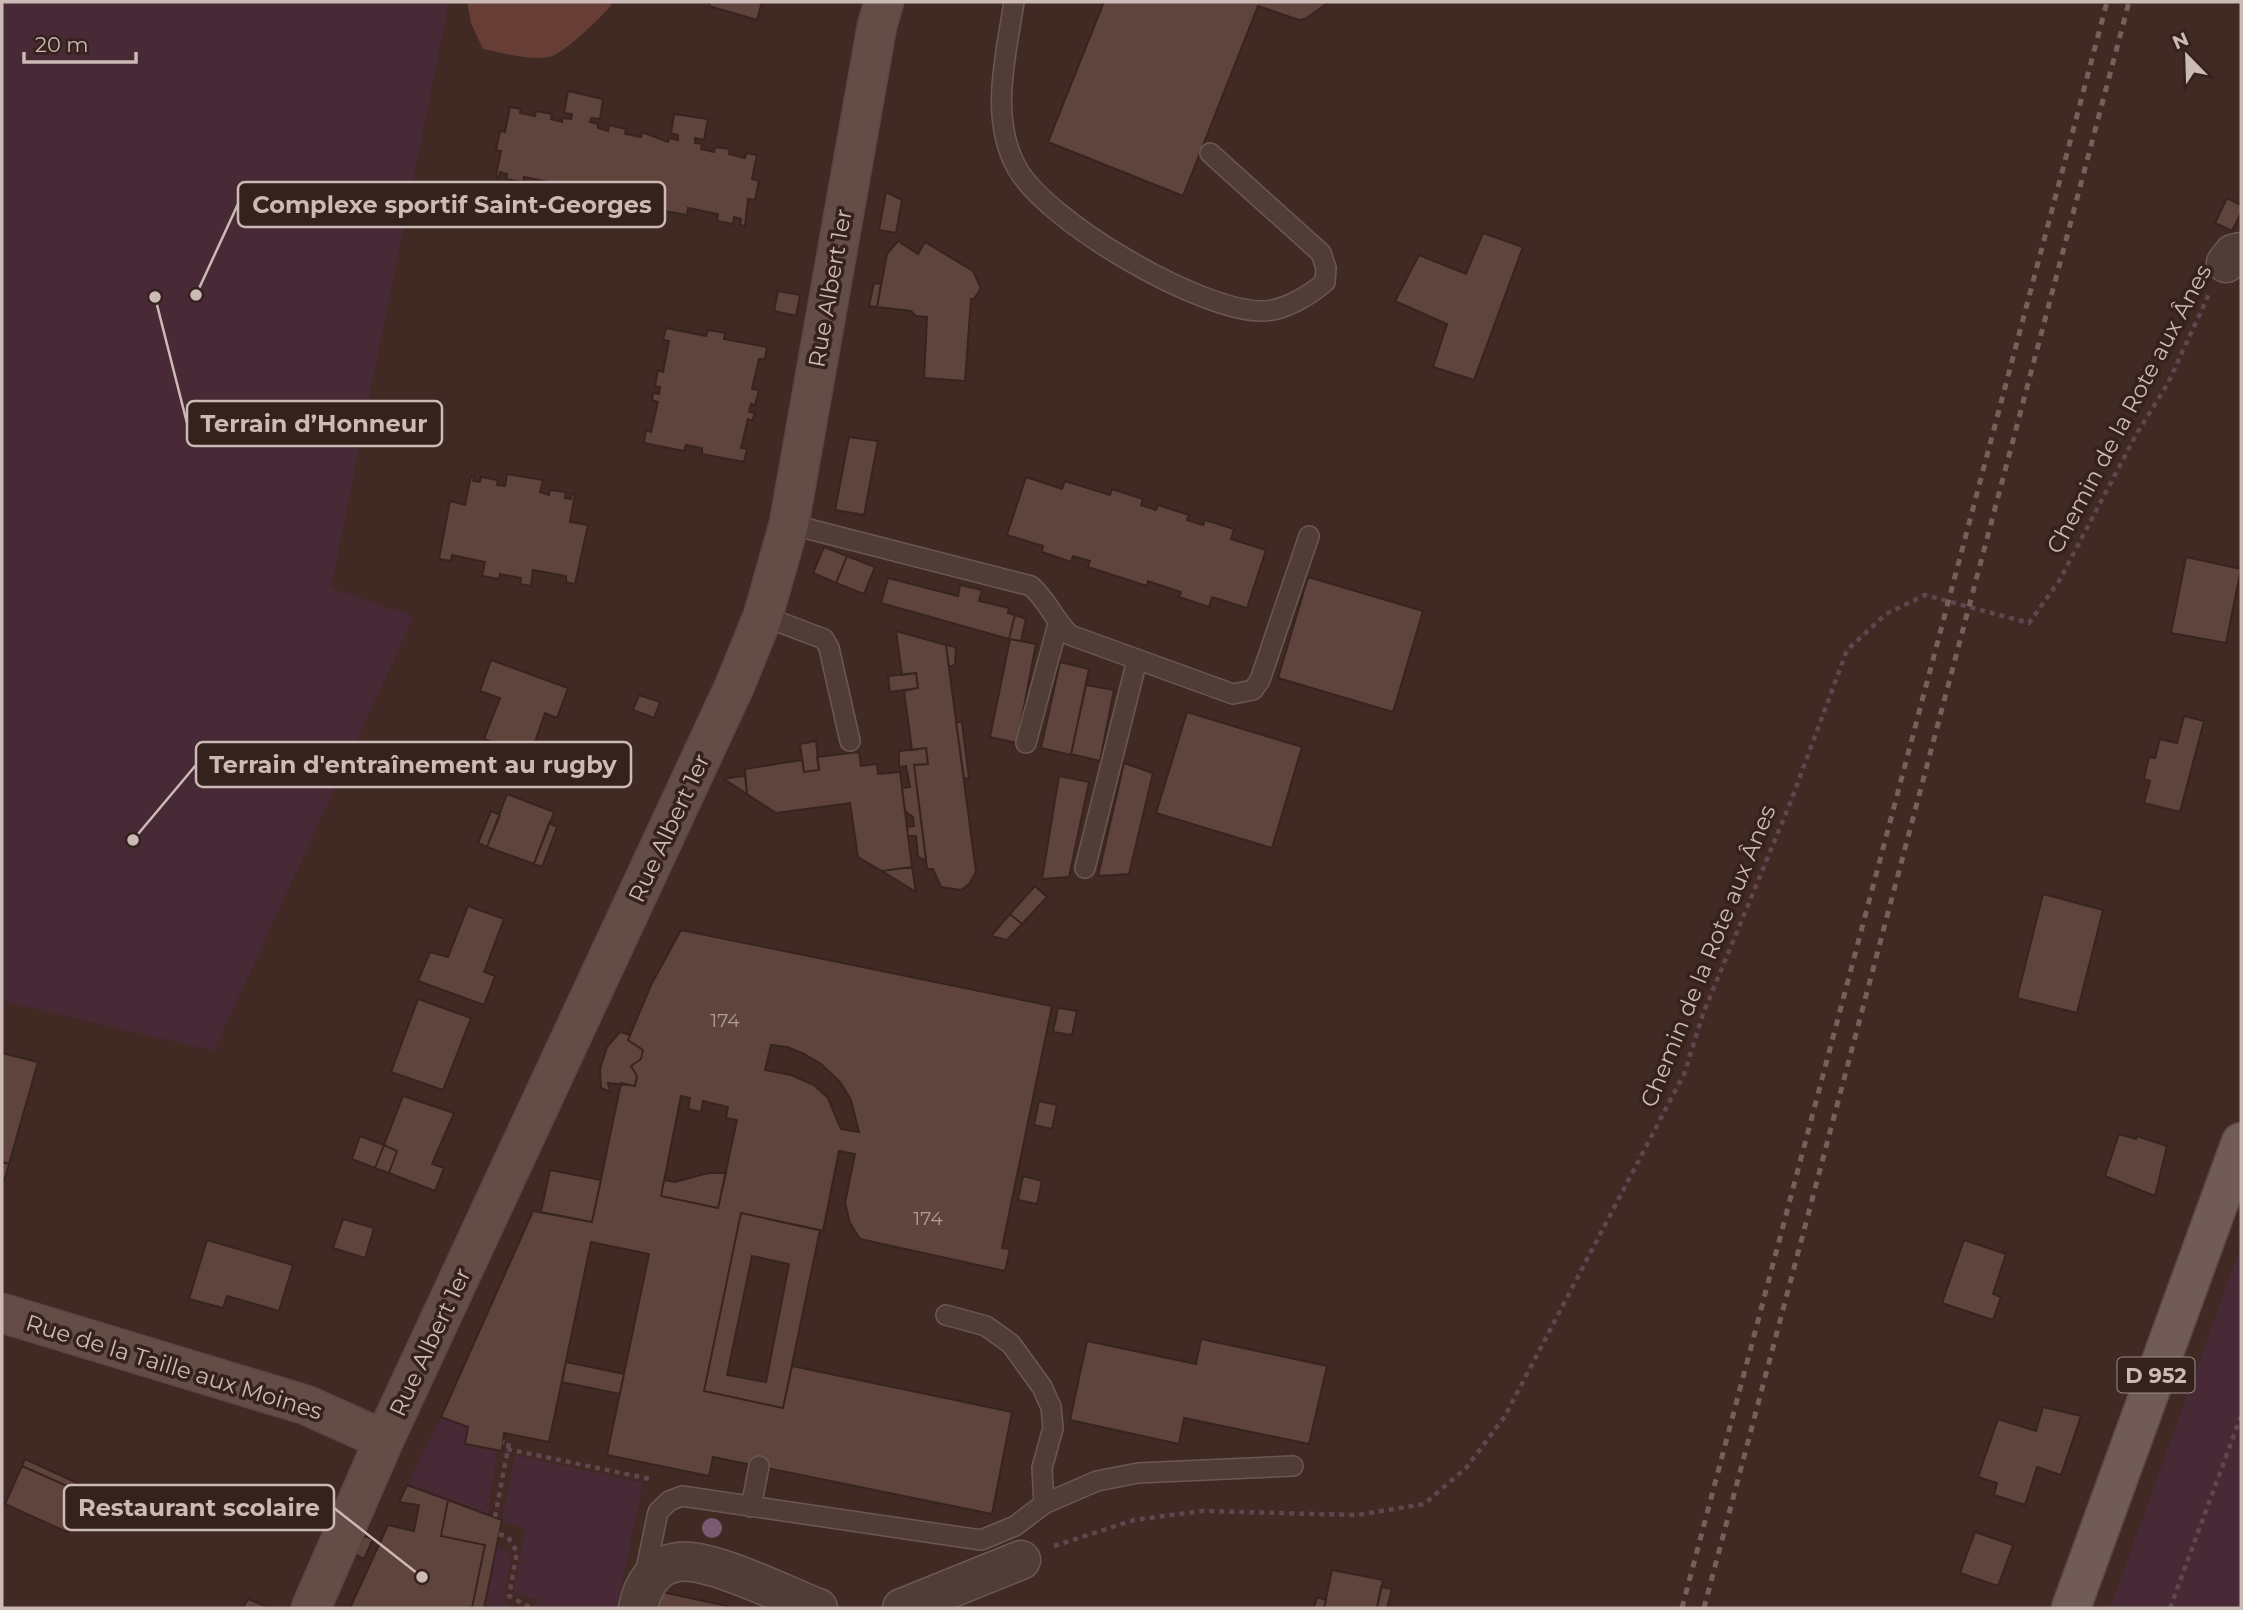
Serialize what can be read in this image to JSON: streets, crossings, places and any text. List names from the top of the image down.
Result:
{
  "streets": {
    "main road": ["D 952"],
    "street": ["Rue Albert 1er", "Rue de la Taille aux Moines"],
    "path": ["Chemin de la Rote aux Ânes"]
  },
  "crossings": [
    ["Rue Albert 1er", "Rue de la Taille aux Moines"]
  ],
  "places": [
    "Complexe sportif Saint-Georges",
    "Terrain d’Honneur",
    "Terrain d'entraînement au rugby",
    "Restaurant scolaire"
  ],
  "house_numbers": ["174", "174"],
  "scale_bar": "20 m",
  "north": "top left"
}
